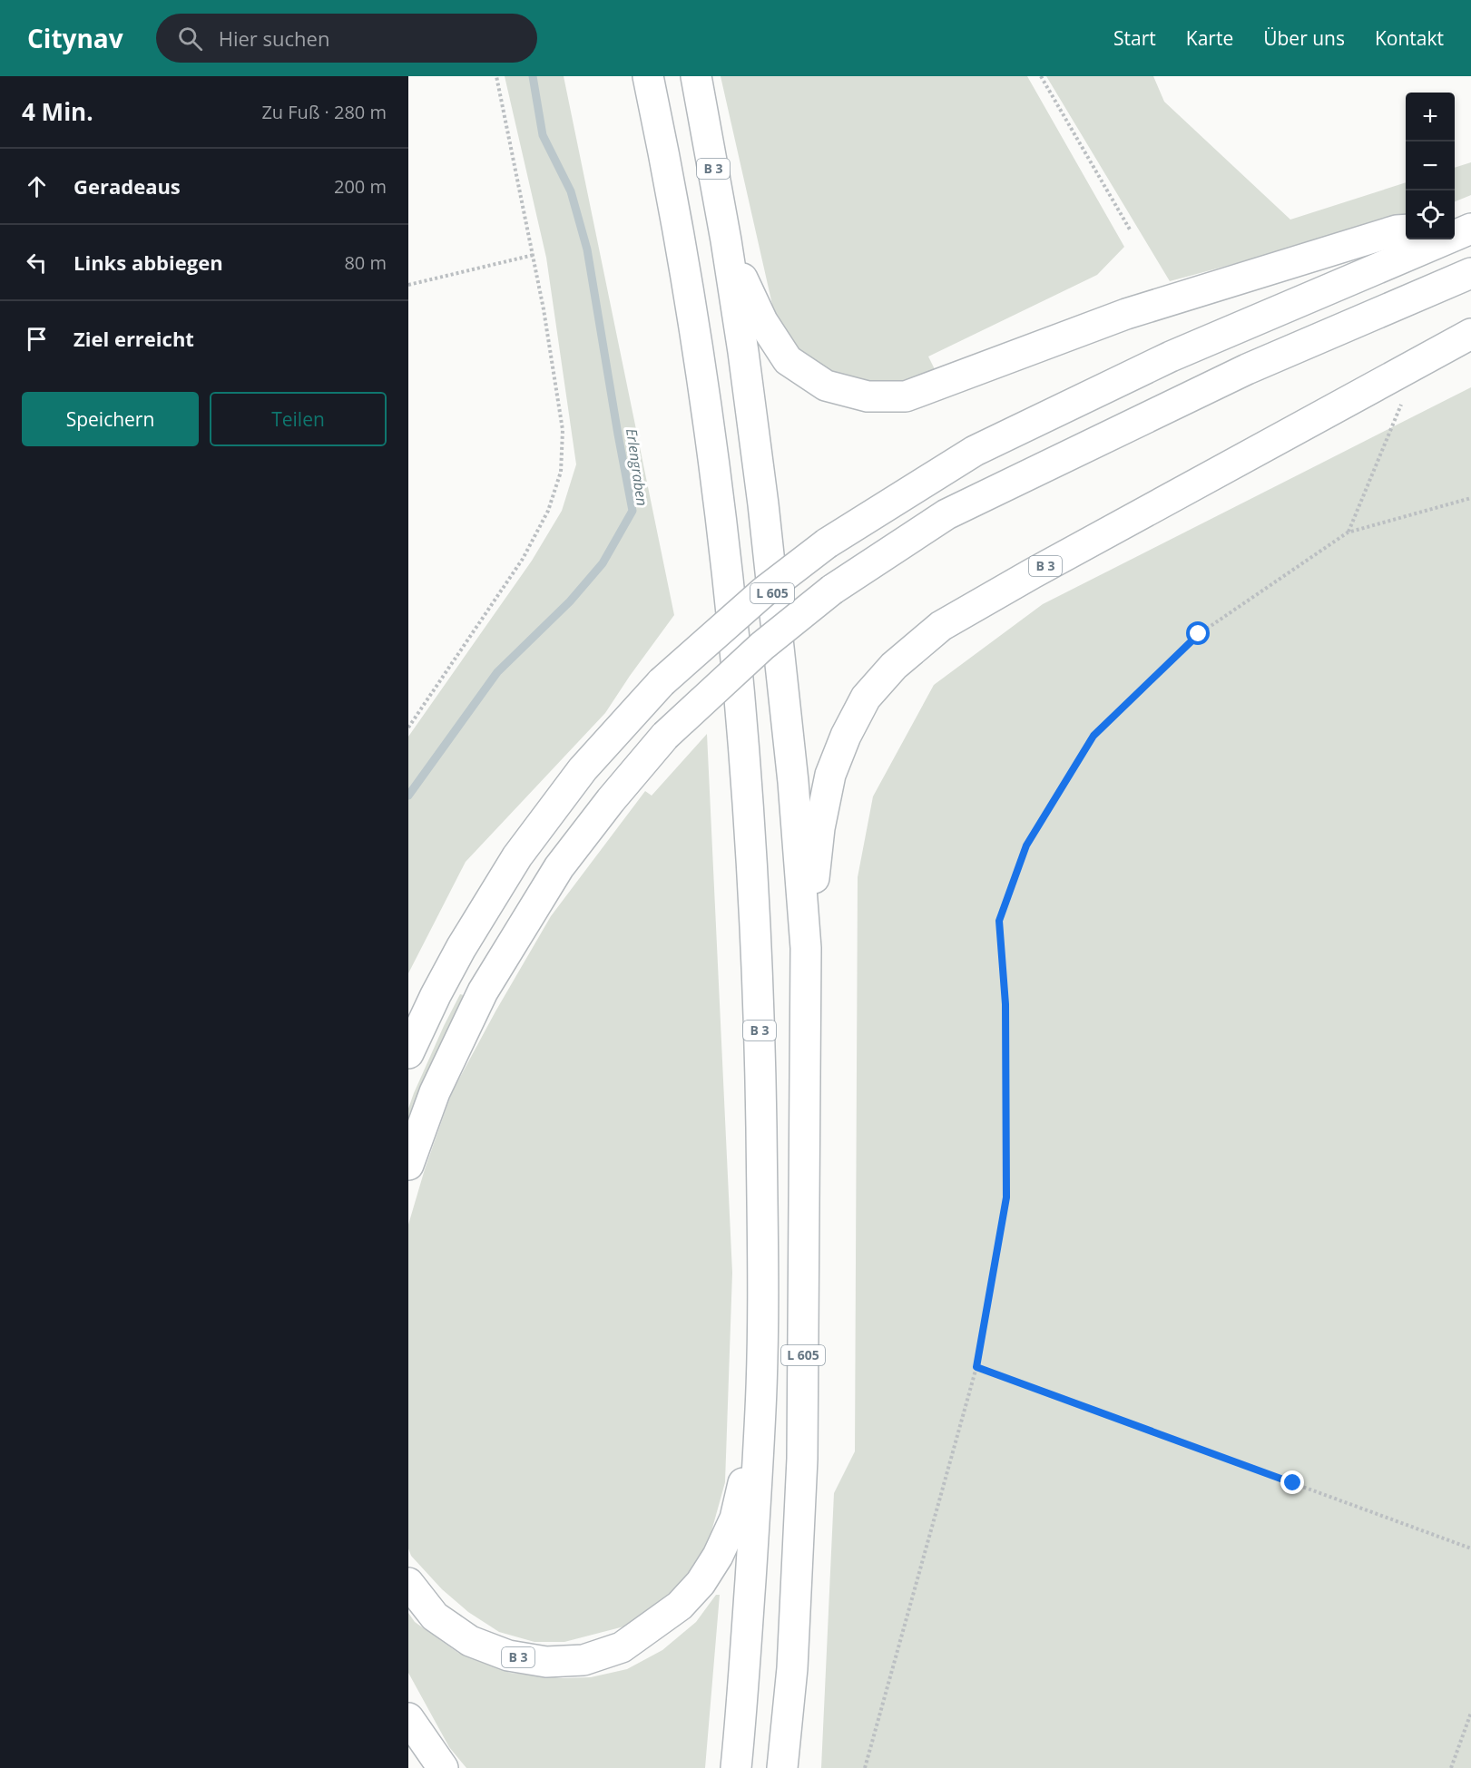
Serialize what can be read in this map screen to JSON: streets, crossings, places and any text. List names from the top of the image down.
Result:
{
  "streets": {
    "highway": ["B 3", "L 605"]
  },
  "crossings": [
    ["B 3", "L 605"]
  ],
  "water": ["Erlengraben"],
  "page": {
    "header": "Citynav",
    "search": "Hier suchen",
    "nav": [
      "Start",
      "Karte",
      "Über uns",
      "Kontakt"
    ],
    "heading": ["4 Min.", "Zu Fuß · 280 m"],
    "map_buttons": ["+", "−"],
    "list": [
      ["Geradeaus", "200 m"],
      ["Links abbiegen", "80 m"],
      "Ziel erreicht"
    ],
    "buttons": ["Speichern", "Teilen"]
  }
}
